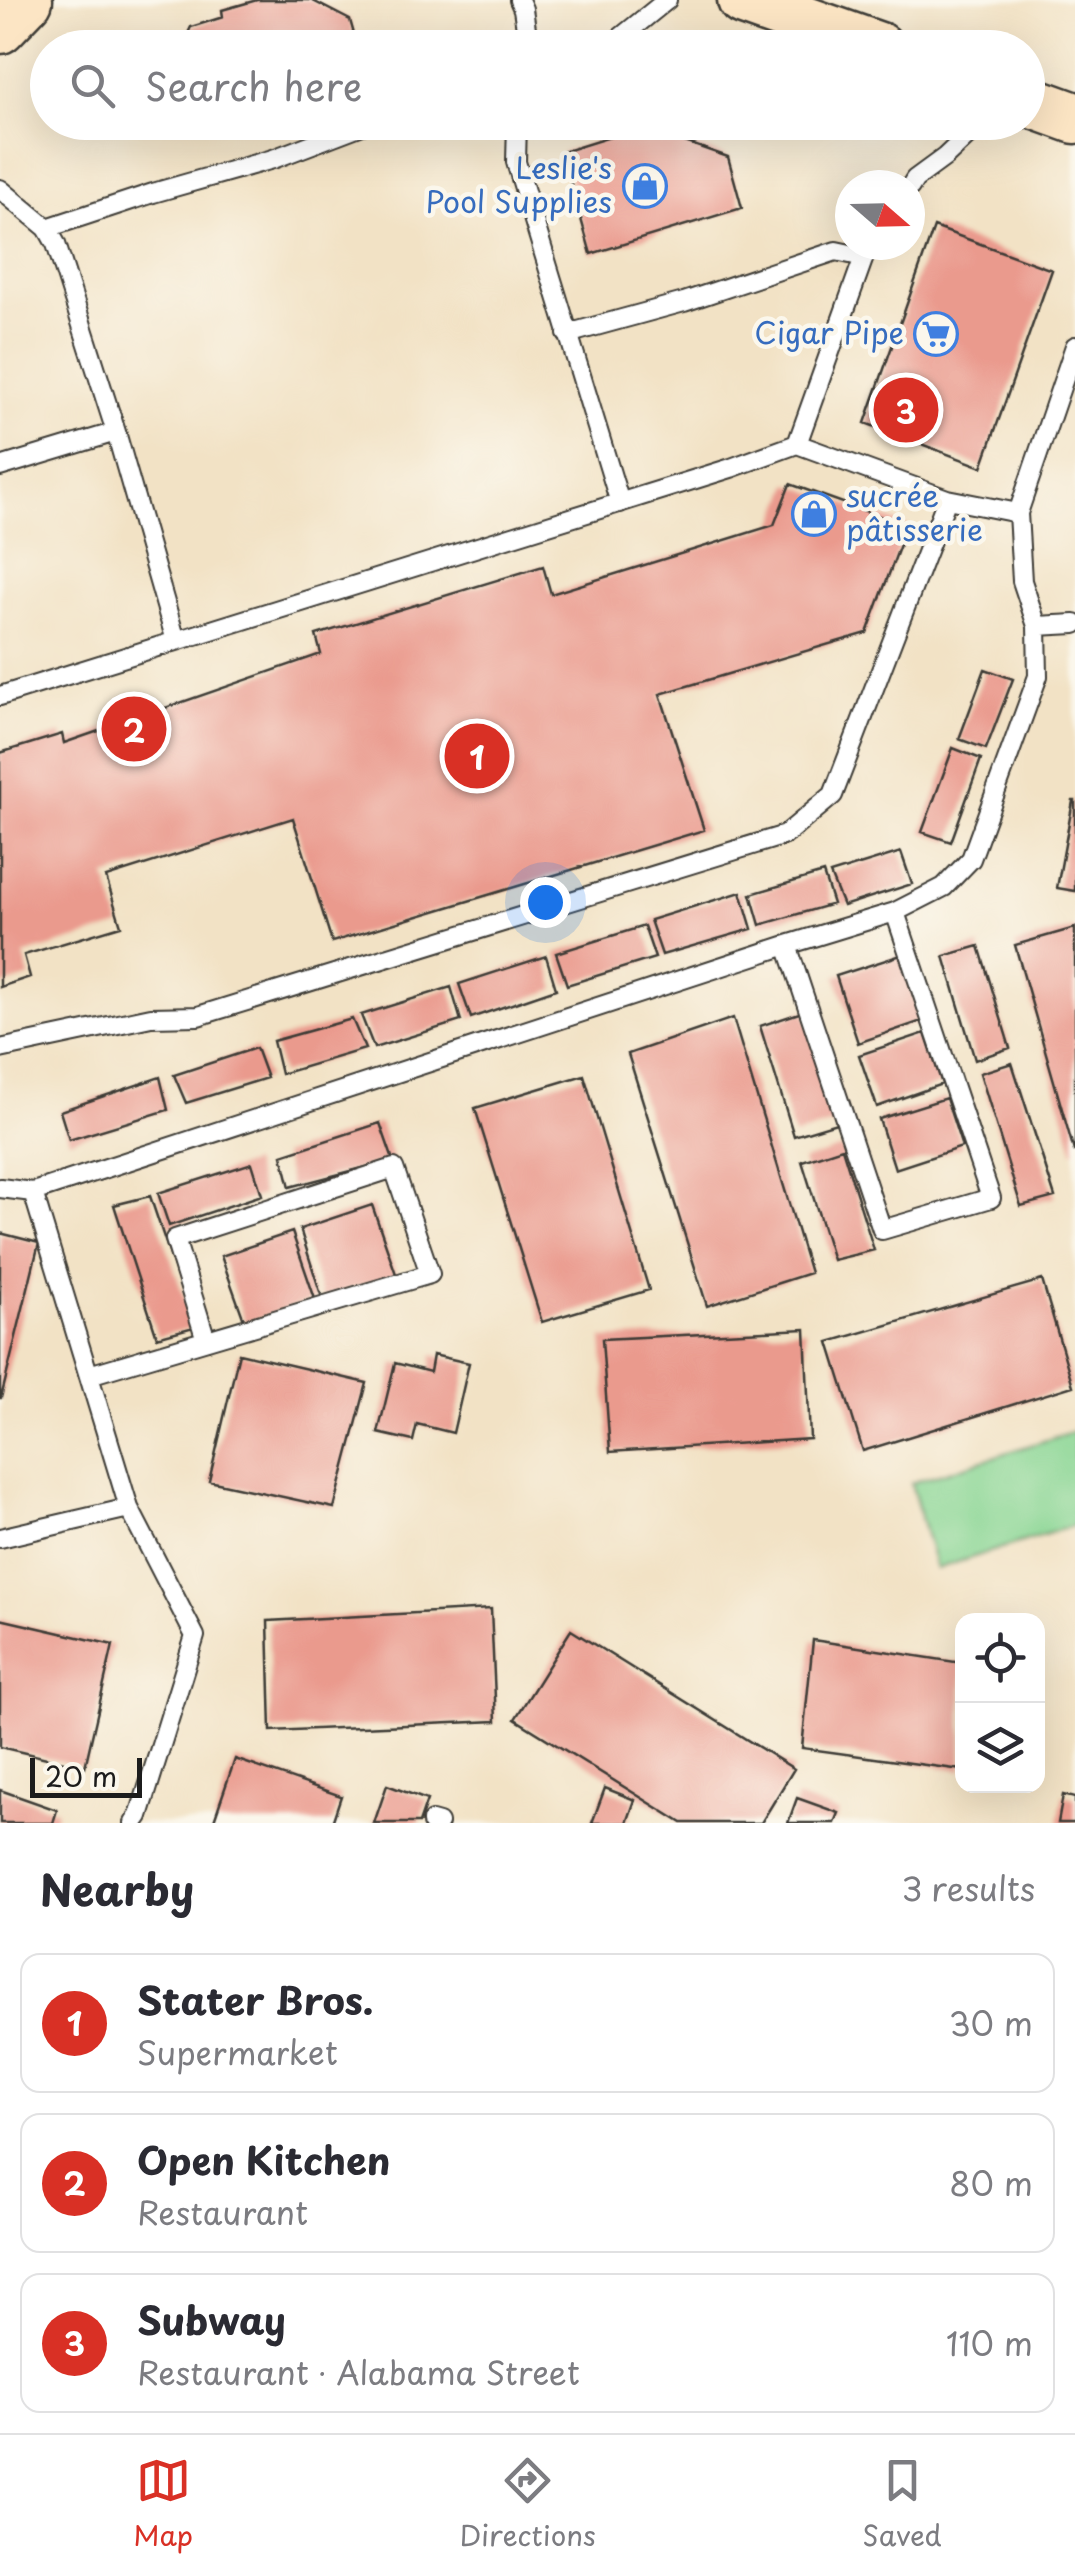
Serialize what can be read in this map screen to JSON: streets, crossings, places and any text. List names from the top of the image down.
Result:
{
  "places": {
    "shop": ["Leslie's Pool Supplies", "sucrée pâtisserie"],
    "supermarket": ["Cigar Pipe"]
  },
  "scale_bar": "20 m",
  "north": "right",
  "page": {
    "search": "Search here",
    "pins": ["3", "2", "1"],
    "scale": "20 m",
    "heading": ["Nearby", "3 results"],
    "list": [
      {
        "mark": "1",
        "name": "Stater Bros.",
        "note": "Supermarket",
        "value": "30 m"
      },
      {
        "mark": "2",
        "name": "Open Kitchen",
        "note": "Restaurant",
        "value": "80 m"
      },
      {
        "mark": "3",
        "name": "Subway",
        "note": "Restaurant · Alabama Street",
        "value": "110 m"
      }
    ],
    "nav": ["Map", "Directions", "Saved"]
  }
}
